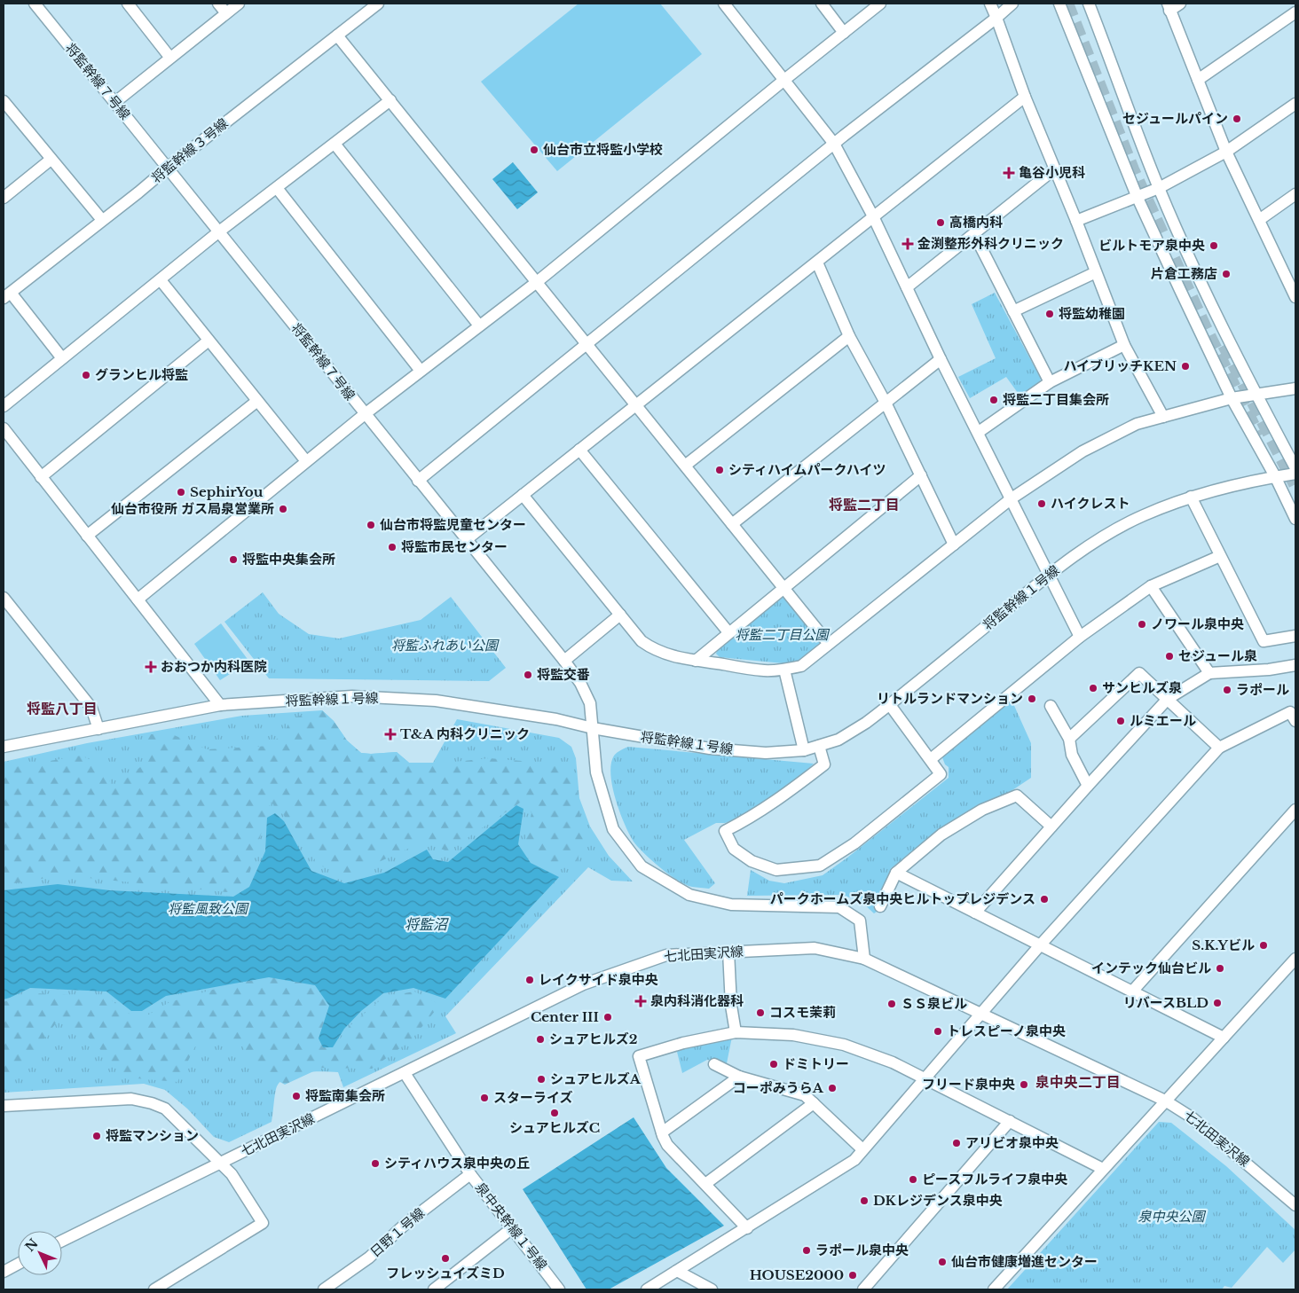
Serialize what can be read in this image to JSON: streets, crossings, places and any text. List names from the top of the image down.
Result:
{
  "streets": {
    "street": [
      "将監幹線７号線",
      "将監幹線３号線",
      "将監幹線１号線",
      "七北田実沢線",
      "泉中央幹線１号線",
      "日野１号線"
    ]
  },
  "crossings": [
    ["将監幹線７号線", "将監幹線３号線"],
    ["将監幹線７号線", "将監幹線１号線"],
    ["将監幹線７号線", "七北田実沢線"],
    ["七北田実沢線", "泉中央幹線１号線"],
    ["泉中央幹線１号線", "日野１号線"]
  ],
  "districts": ["将監二丁目", "将監八丁目", "泉中央二丁目"],
  "water": ["将監沼"],
  "parks": [
    "将監二丁目公園",
    "将監ふれあい公園",
    "将監風致公園",
    "泉中央公園"
  ],
  "places": {
    "other": [
      "セジュールパイン",
      "仙台市立将監小学校",
      "高橋内科",
      "ビルトモア泉中央",
      "片倉工務店",
      "将監幼稚園",
      "ハイブリッチKEN",
      "グランヒル将監",
      "将監二丁目集会所",
      "シティハイムパークハイツ",
      "SephirYou",
      "ハイクレスト",
      "仙台市役所 ガス局泉営業所",
      "仙台市将監児童センター",
      "将監市民センター",
      "将監中央集会所",
      "ノワール泉中央",
      "セジュール泉",
      "将監交番",
      "サンヒルズ泉",
      "ラポール",
      "リトルランドマンション",
      "ルミエール",
      "パークホームズ泉中央ヒルトップレジデンス",
      "S.K.Yビル",
      "インテック仙台ビル",
      "レイクサイド泉中央",
      "リバースBLD",
      "ＳＳ泉ビル",
      "コスモ茉莉",
      "Center III",
      "トレスピーノ泉中央",
      "シュアヒルズ2",
      "ドミトリー",
      "シュアヒルズA",
      "フリード泉中央",
      "コーポみうらA",
      "将監南集会所",
      "スターライズ",
      "シュアヒルズC",
      "将監マンション",
      "アリビオ泉中央",
      "シティハウス泉中央の丘",
      "ピースフルライフ泉中央",
      "DKレジデンス泉中央",
      "ラポール泉中央",
      "フレッシュイズミD",
      "仙台市健康増進センター",
      "HOUSE2000"
    ],
    "health": [
      "亀谷小児科",
      "金渕整形外科クリニック",
      "おおつか内科医院",
      "T&A 内科クリニック",
      "泉内科消化器科"
    ]
  },
  "north": "top left"
}
